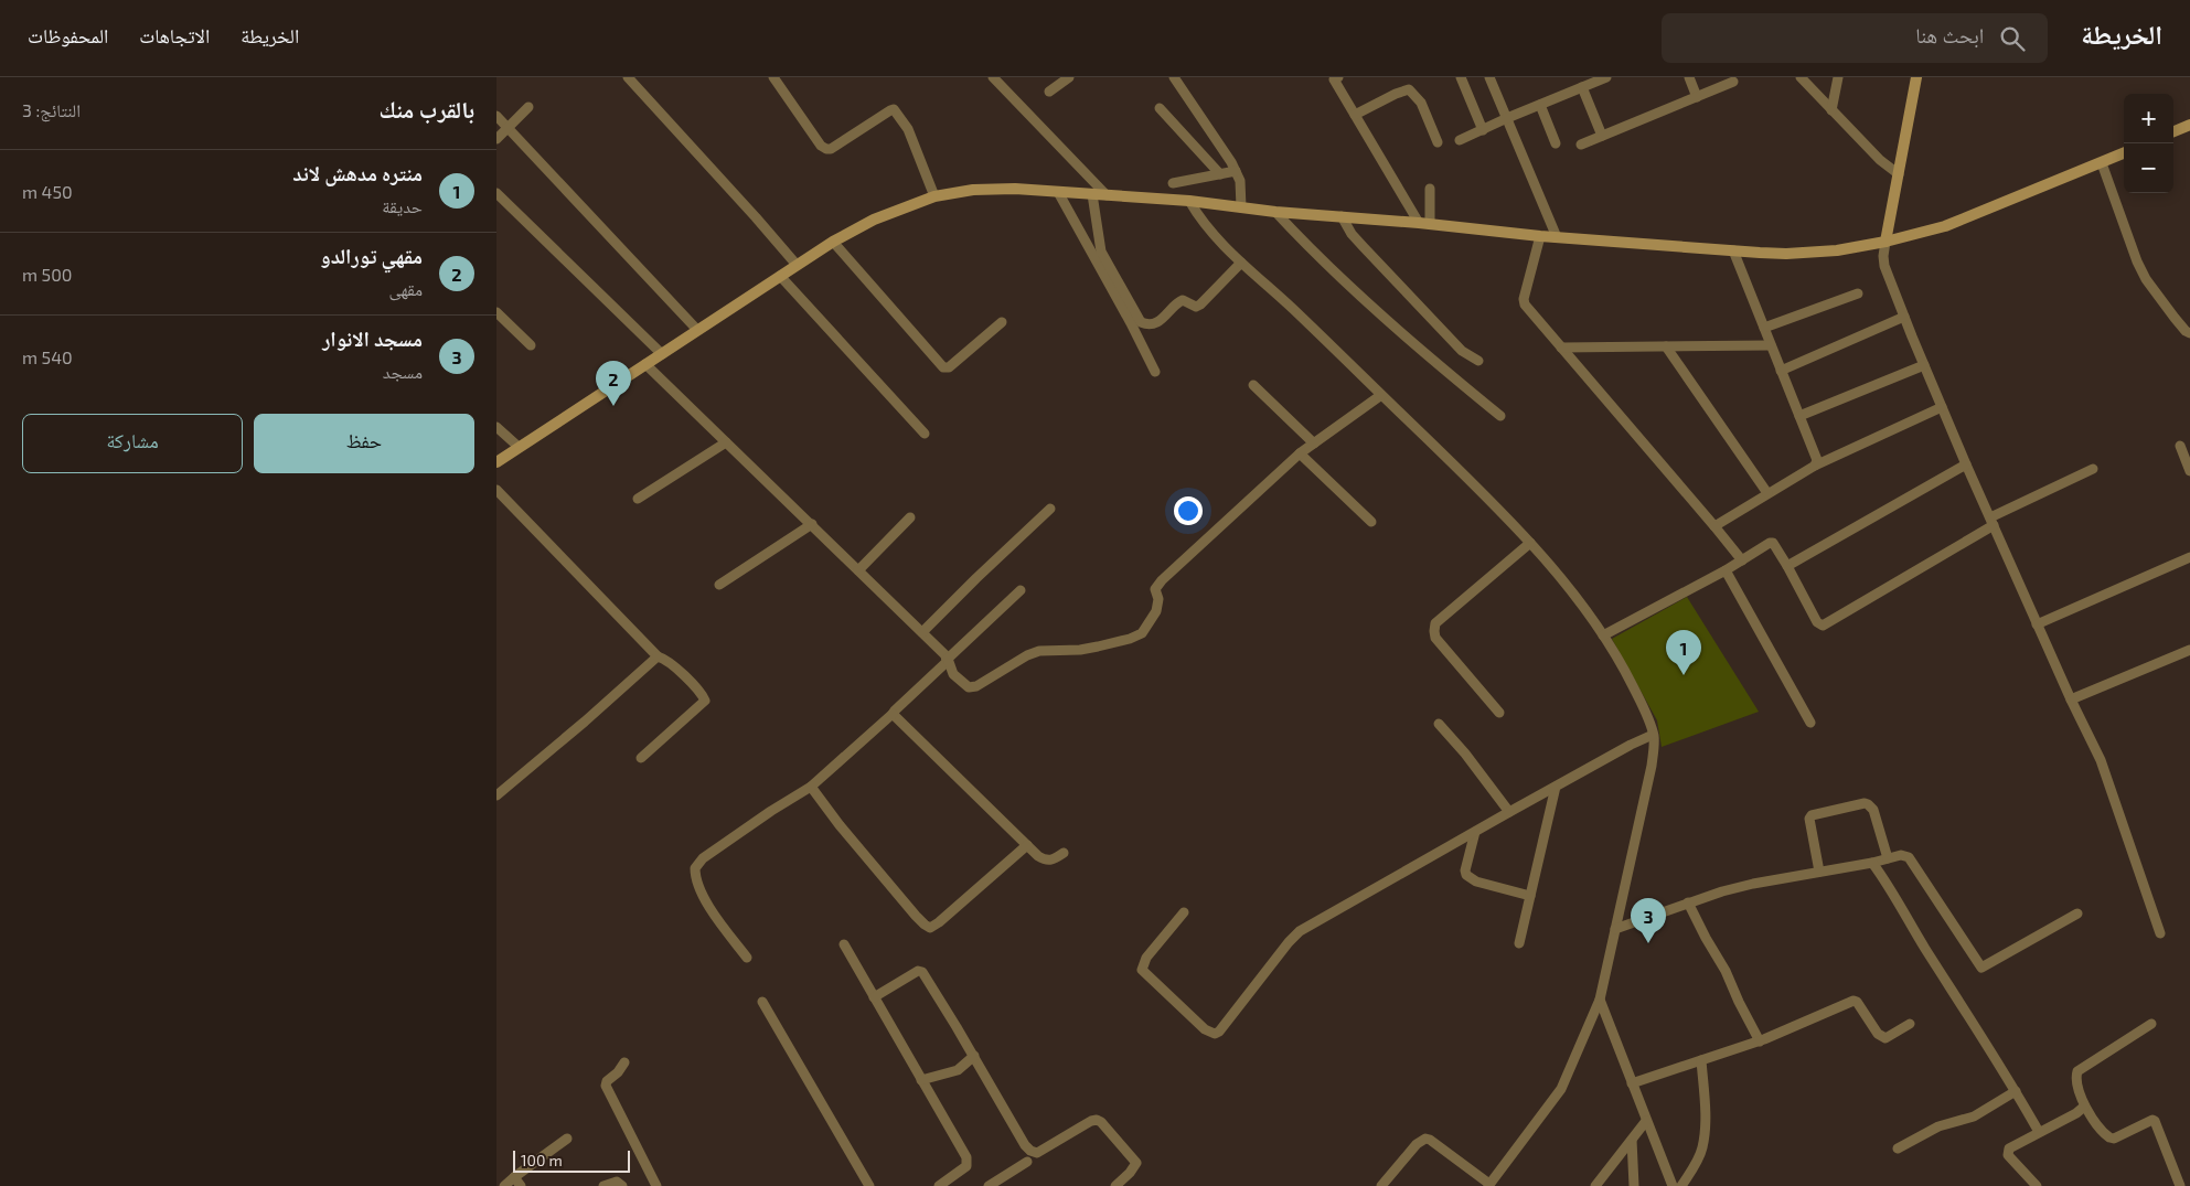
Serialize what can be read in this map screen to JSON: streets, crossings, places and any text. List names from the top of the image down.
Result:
{
  "scale_bar": "100 m",
  "page": {
    "header": "الخريطة",
    "search": "ابحث هنا",
    "nav": ["الخريطة", "الاتجاهات", "المحفوظات"],
    "heading": ["بالقرب منك", "النتائج: 3"],
    "map_buttons": ["+", "−"],
    "list": [
      {
        "mark": "1",
        "name": "منتره مدهش لاند",
        "note": "حديقة",
        "value": "450 m"
      },
      {
        "mark": "2",
        "name": "مقهي تورالدو",
        "note": "مقهى",
        "value": "500 m"
      },
      {
        "mark": "3",
        "name": "مسجد الانوار",
        "note": "مسجد",
        "value": "540 m"
      }
    ],
    "pins": ["2", "1", "3"],
    "buttons": ["حفظ", "مشاركة"],
    "scale": "100 m"
  }
}
